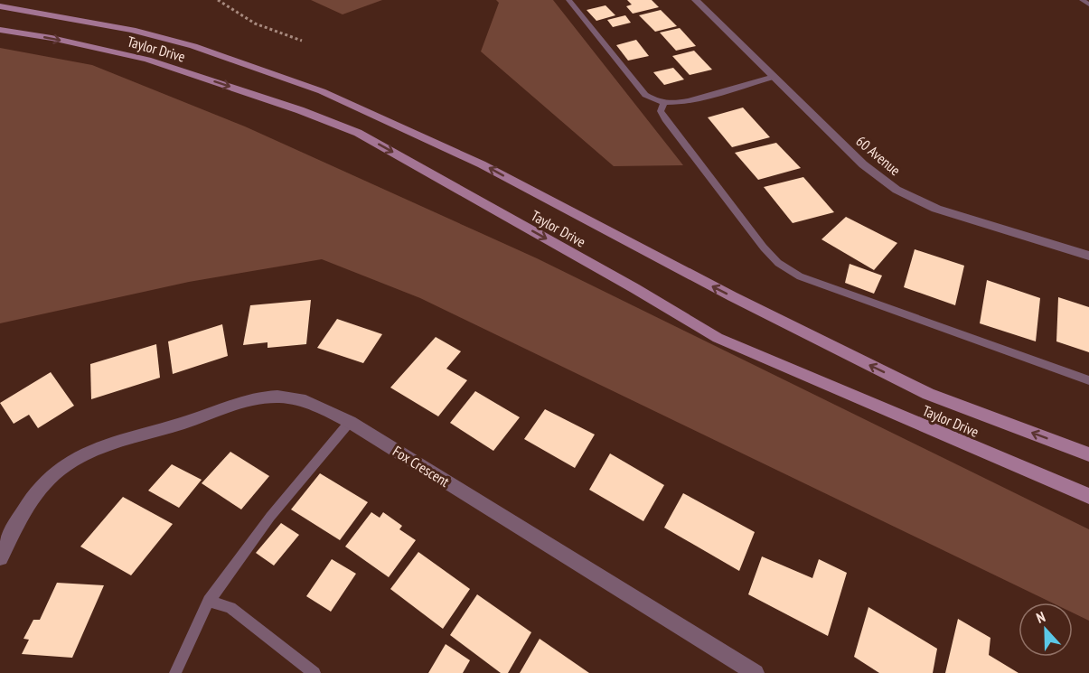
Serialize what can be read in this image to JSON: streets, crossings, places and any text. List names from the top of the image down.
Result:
{
  "streets": {
    "main road": ["Taylor Drive"],
    "street": ["60 Avenue", "Fox Crescent"]
  },
  "north": "top"
}
